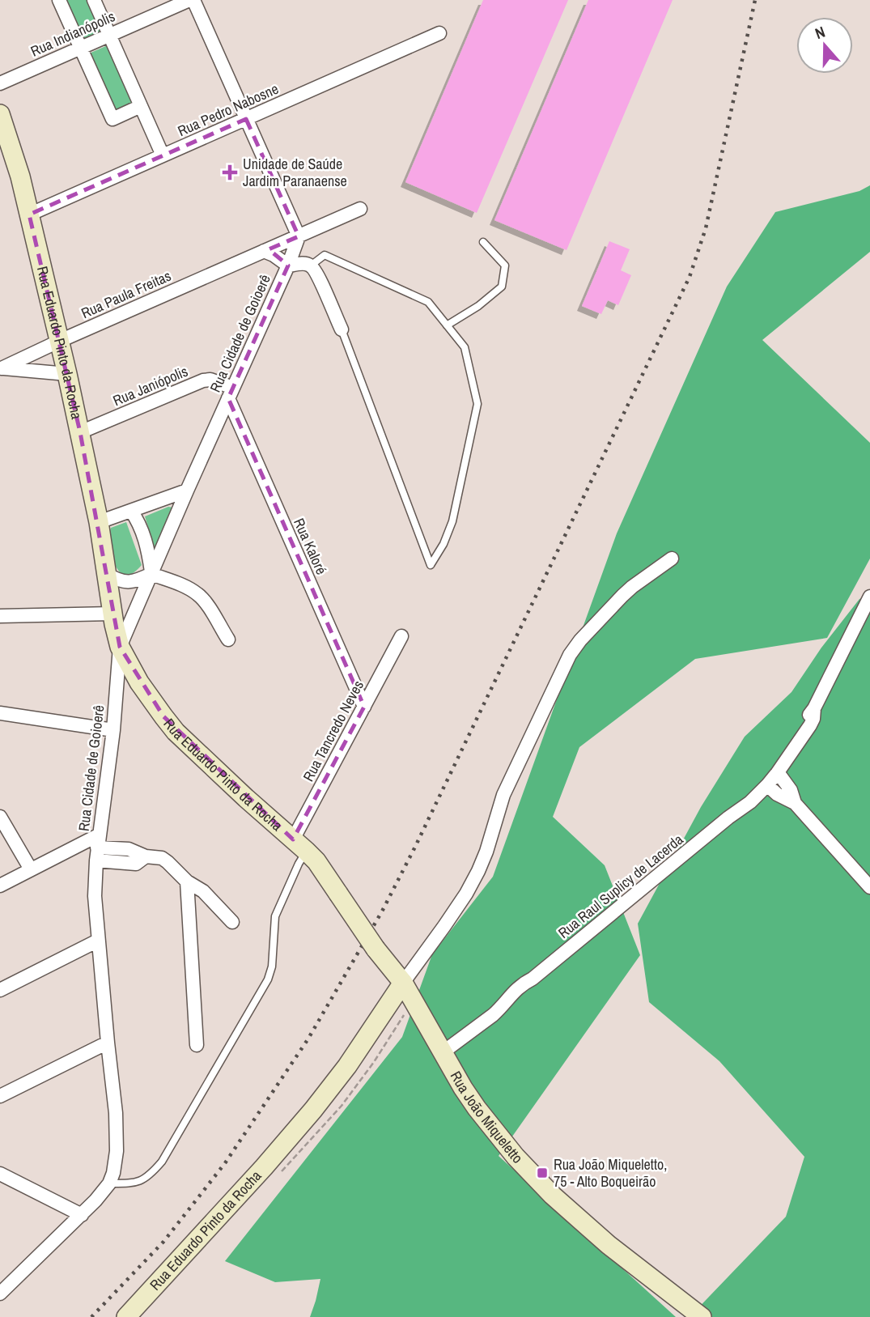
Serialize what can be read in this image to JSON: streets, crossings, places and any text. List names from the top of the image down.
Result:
{
  "streets": {
    "main road": ["Rua Eduardo Pinto da Rocha", "Rua João Miqueletto"],
    "street": [
      "Rua Indianópolis",
      "Rua Pedro Nabosne",
      "Rua Paula Freitas",
      "Rua Cidade de Goioerê",
      "Rua Janiópolis",
      "Rua Kaloré",
      "Rua Tancredo Neves",
      "Rua Raul Suplicy de Lacerda"
    ]
  },
  "crossings": [
    ["Rua Pedro Nabosne", "Rua Eduardo Pinto da Rocha"],
    ["Rua Paula Freitas", "Rua Cidade de Goioerê"],
    ["Rua Paula Freitas", "Rua Eduardo Pinto da Rocha"],
    ["Rua Cidade de Goioerê", "Rua Eduardo Pinto da Rocha"],
    ["Rua Cidade de Goioerê", "Rua Janiópolis"],
    ["Rua Cidade de Goioerê", "Rua Kaloré"],
    ["Rua Eduardo Pinto da Rocha", "Rua Janiópolis"],
    ["Rua Eduardo Pinto da Rocha", "Rua Tancredo Neves"],
    ["Rua Eduardo Pinto da Rocha", "Rua João Miqueletto"],
    ["Rua Janiópolis", "Rua Kaloré"],
    ["Rua Kaloré", "Rua Tancredo Neves"],
    ["Rua Raul Suplicy de Lacerda", "Rua João Miqueletto"]
  ],
  "places": {
    "health": ["Unidade de Saúde Jardim Paranaense"],
    "transit": ["Rua João Miqueletto, 75 - Alto Boqueirão"]
  },
  "north": "top"
}
